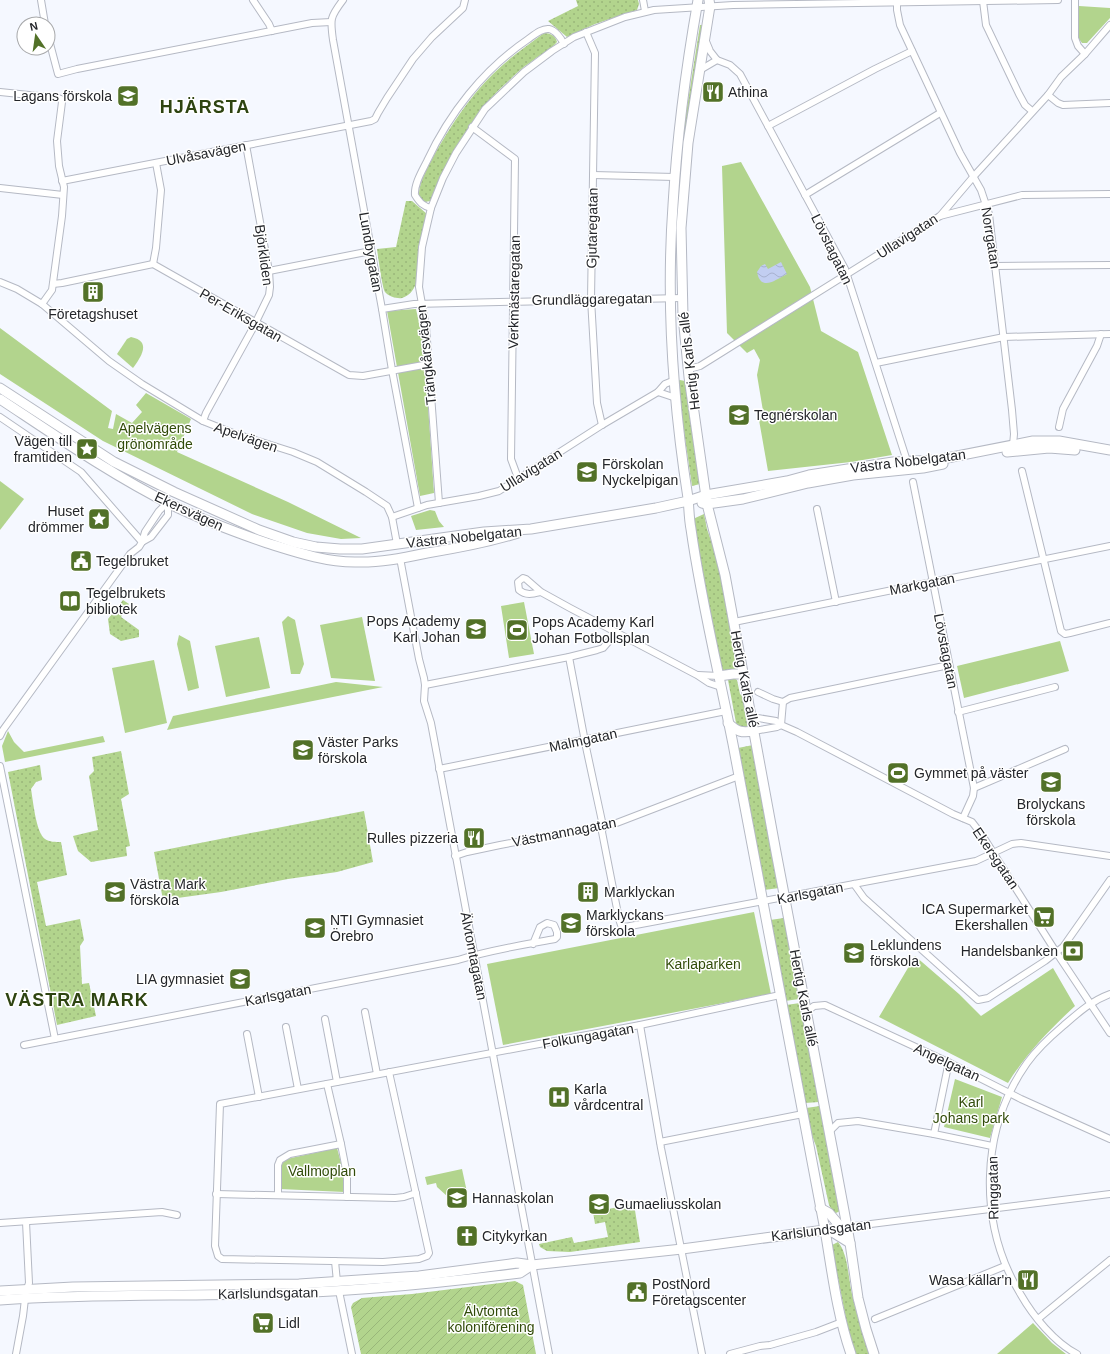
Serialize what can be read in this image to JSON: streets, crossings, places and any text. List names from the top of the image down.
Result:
{
  "streets": {
    "main road": [
      "Hertig Karls allé",
      "Västra Nobelgatan",
      "Ekersvägen",
      "Karlslundsgatan"
    ],
    "street": [
      "Ulvåsavägen",
      "Gjutaregatan",
      "Ullavigatan",
      "Norrgatan",
      "Lövstagatan",
      "Lundbygatan",
      "Björkliden",
      "Verkmästaregatan",
      "Grundläggaregatan",
      "Per-Eriksgatan",
      "Trängkårsvägen",
      "Apelvägen",
      "Markgatan",
      "Malmgatan",
      "Västmannagatan",
      "Ekersgatan",
      "Karlsgatan",
      "Älvtomtagatan",
      "Folkungagatan",
      "Angelgatan",
      "Ringgatan"
    ]
  },
  "crossings": [
    ["Ulvåsavägen", "Lundbygatan"],
    ["Ulvåsavägen", "Björkliden"],
    ["Gjutaregatan", "Ullavigatan"],
    ["Gjutaregatan", "Grundläggaregatan"],
    ["Gjutaregatan", "Trängkårsvägen"],
    ["Ullavigatan", "Norrgatan"],
    ["Ullavigatan", "Lövstagatan"],
    ["Ullavigatan", "Lundbygatan"],
    ["Ullavigatan", "Verkmästaregatan"],
    ["Ullavigatan", "Trängkårsvägen"],
    ["Ullavigatan", "Hertig Karls allé"],
    ["Ullavigatan", "Apelvägen"],
    ["Norrgatan", "Trängkårsvägen"],
    ["Norrgatan", "Västra Nobelgatan"],
    ["Lövstagatan", "Västra Nobelgatan"],
    ["Lövstagatan", "Markgatan"],
    ["Lövstagatan", "Ekersgatan"],
    ["Lundbygatan", "Grundläggaregatan"],
    ["Lundbygatan", "Per-Eriksgatan"],
    ["Björkliden", "Per-Eriksgatan"],
    ["Björkliden", "Apelvägen"],
    ["Verkmästaregatan", "Grundläggaregatan"],
    ["Verkmästaregatan", "Trängkårsvägen"],
    ["Grundläggaregatan", "Trängkårsvägen"],
    ["Grundläggaregatan", "Hertig Karls allé"],
    ["Per-Eriksgatan", "Trängkårsvägen"],
    ["Trängkårsvägen", "Hertig Karls allé"],
    ["Hertig Karls allé", "Västra Nobelgatan"],
    ["Hertig Karls allé", "Markgatan"],
    ["Hertig Karls allé", "Malmgatan"],
    ["Hertig Karls allé", "Västmannagatan"],
    ["Hertig Karls allé", "Ekersgatan"],
    ["Hertig Karls allé", "Karlsgatan"],
    ["Hertig Karls allé", "Angelgatan"],
    ["Hertig Karls allé", "Karlslundsgatan"],
    ["Apelvägen", "Västra Nobelgatan"],
    ["Apelvägen", "Ekersvägen"],
    ["Västra Nobelgatan", "Ekersvägen"],
    ["Västra Nobelgatan", "Älvtomtagatan"],
    ["Ekersvägen", "Älvtomtagatan"],
    ["Malmgatan", "Älvtomtagatan"],
    ["Västmannagatan", "Karlsgatan"],
    ["Västmannagatan", "Älvtomtagatan"],
    ["Ekersgatan", "Karlsgatan"],
    ["Ekersgatan", "Ringgatan"],
    ["Karlsgatan", "Älvtomtagatan"],
    ["Älvtomtagatan", "Folkungagatan"],
    ["Älvtomtagatan", "Karlslundsgatan"],
    ["Folkungagatan", "Karlslundsgatan"],
    ["Angelgatan", "Ringgatan"],
    ["Ringgatan", "Karlslundsgatan"]
  ],
  "districts": ["HJÄRSTA", "VÄSTRA MARK"],
  "parks": [
    "Apelvägens grönområde",
    "Karlaparken",
    "Karl Johans park",
    "Vallmoplan",
    "Älvtomta koloniförening"
  ],
  "places": {
    "restaurant": ["Athina", "Rulles pizzeria", "Wasa källar'n"],
    "school or university": [
      "Lagans förskola",
      "Tegnérskolan",
      "Förskolan Nyckelpigan",
      "Pops Academy Karl Johan",
      "Väster Parks förskola",
      "Brolyckans förskola",
      "Västra Mark förskola",
      "Marklyckans förskola",
      "NTI Gymnasiet Örebro",
      "Leklundens förskola",
      "LIA gymnasiet",
      "Hannaskolan",
      "Gumaeliusskolan"
    ],
    "building": ["Företagshuset", "Marklyckan"],
    "place": ["Vägen till framtiden", "Huset drömmer"],
    "public building": ["Tegelbruket", "PostNord Företagscenter"],
    "library": ["Tegelbrukets bibliotek"],
    "sports": ["Pops Academy Karl Johan Fotbollsplan", "Gymmet på väster"],
    "supermarket": ["ICA Supermarket Ekershallen", "Lidl"],
    "bank": ["Handelsbanken"],
    "hospital": ["Karla vårdcentral"],
    "church": ["Citykyrkan"]
  },
  "north": "top"
}
